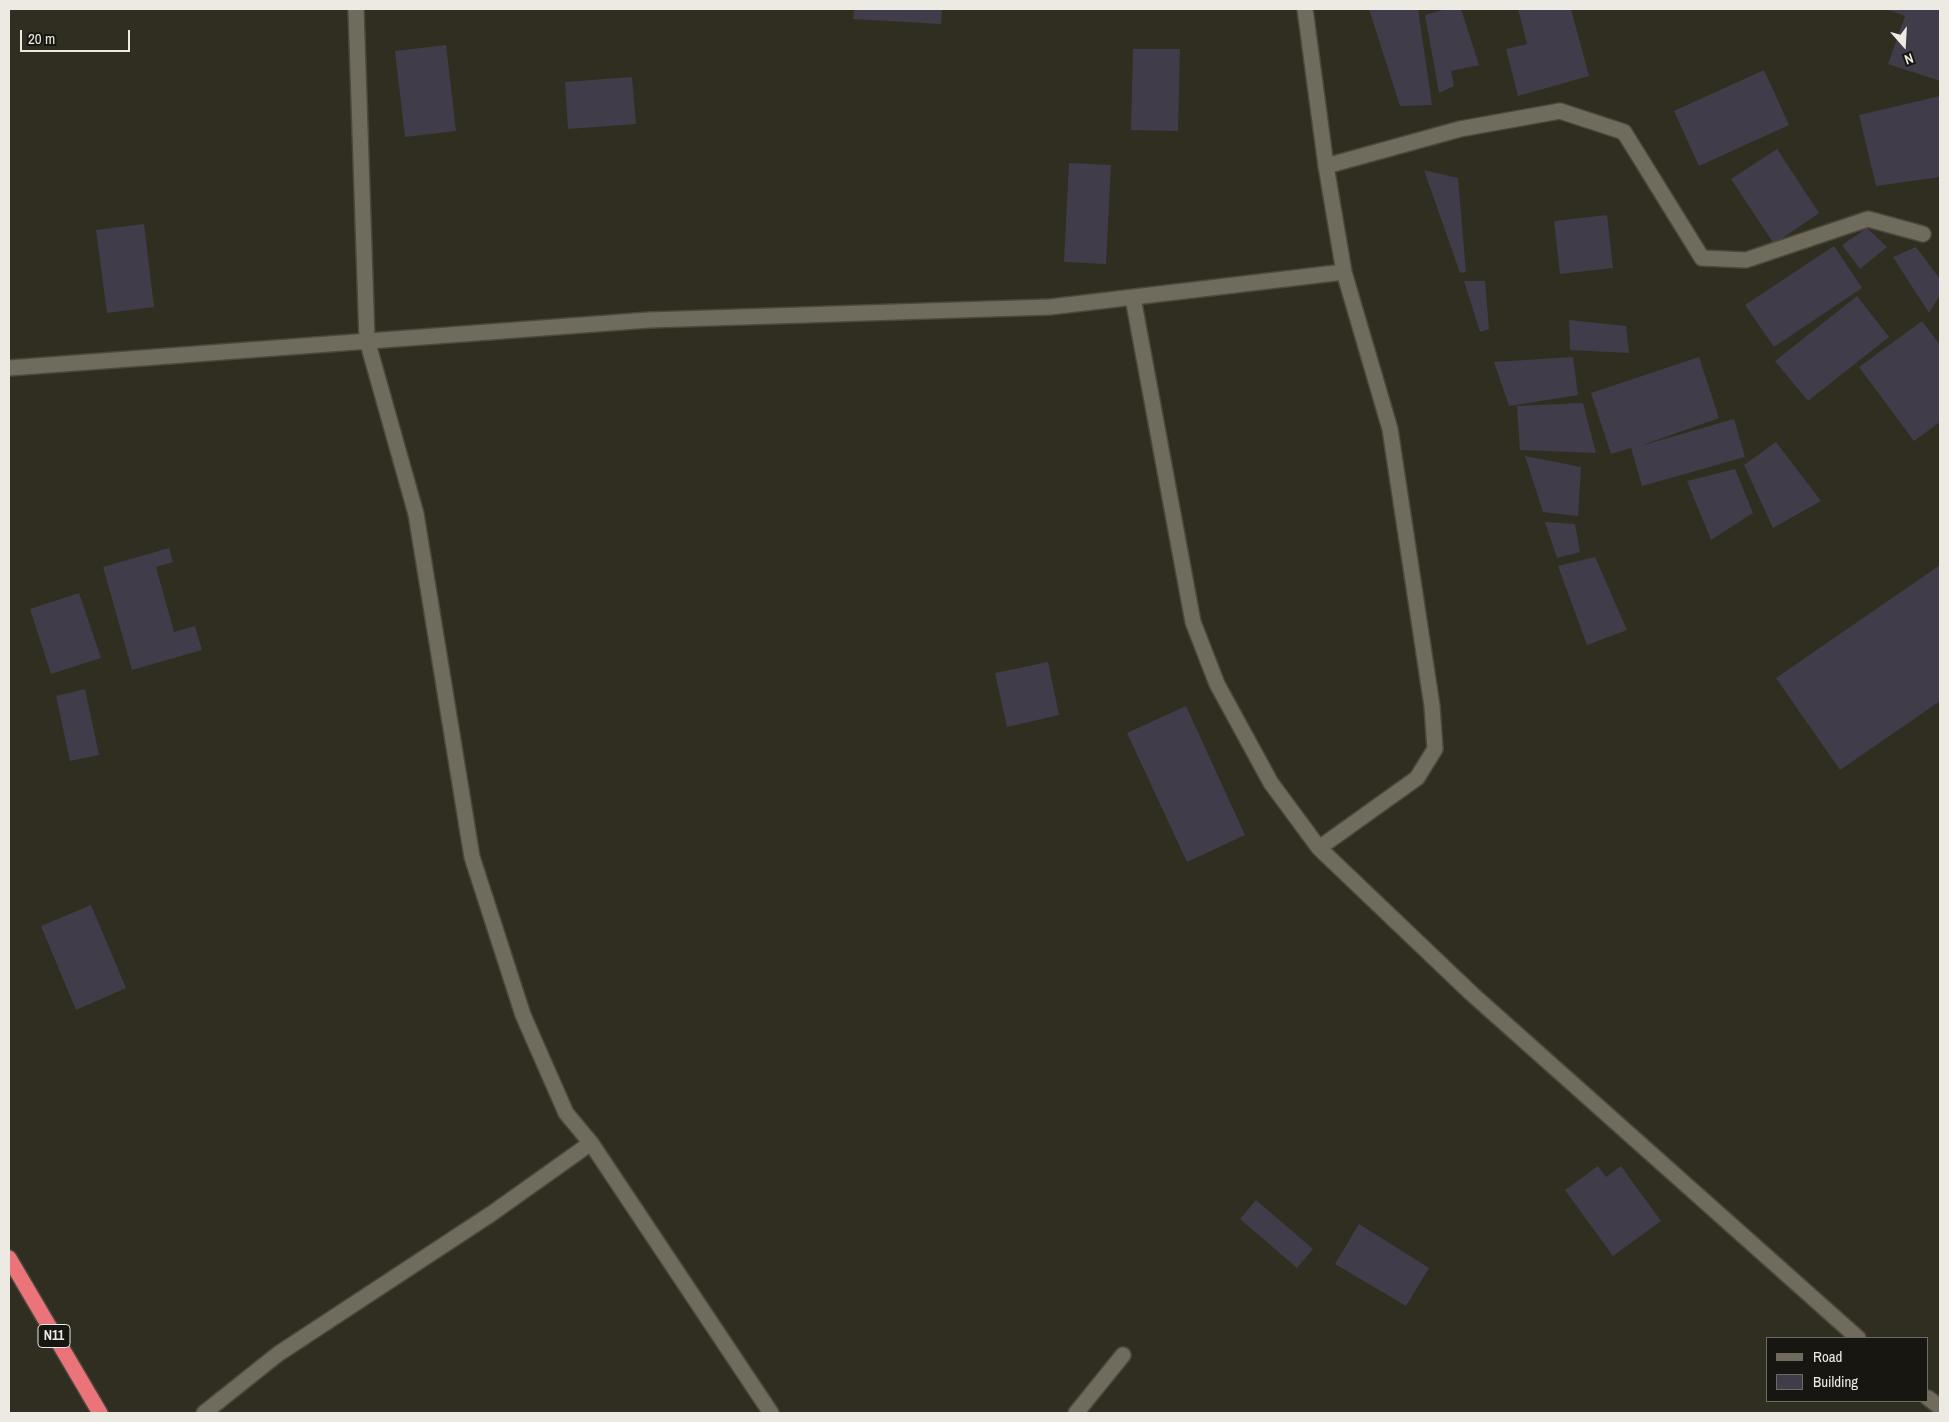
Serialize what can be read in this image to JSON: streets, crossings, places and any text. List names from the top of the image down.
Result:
{
  "streets": {
    "highway": ["N11"]
  },
  "legend": ["Road", "Building"],
  "scale_bar": "20 m",
  "north": "bottom"
}
